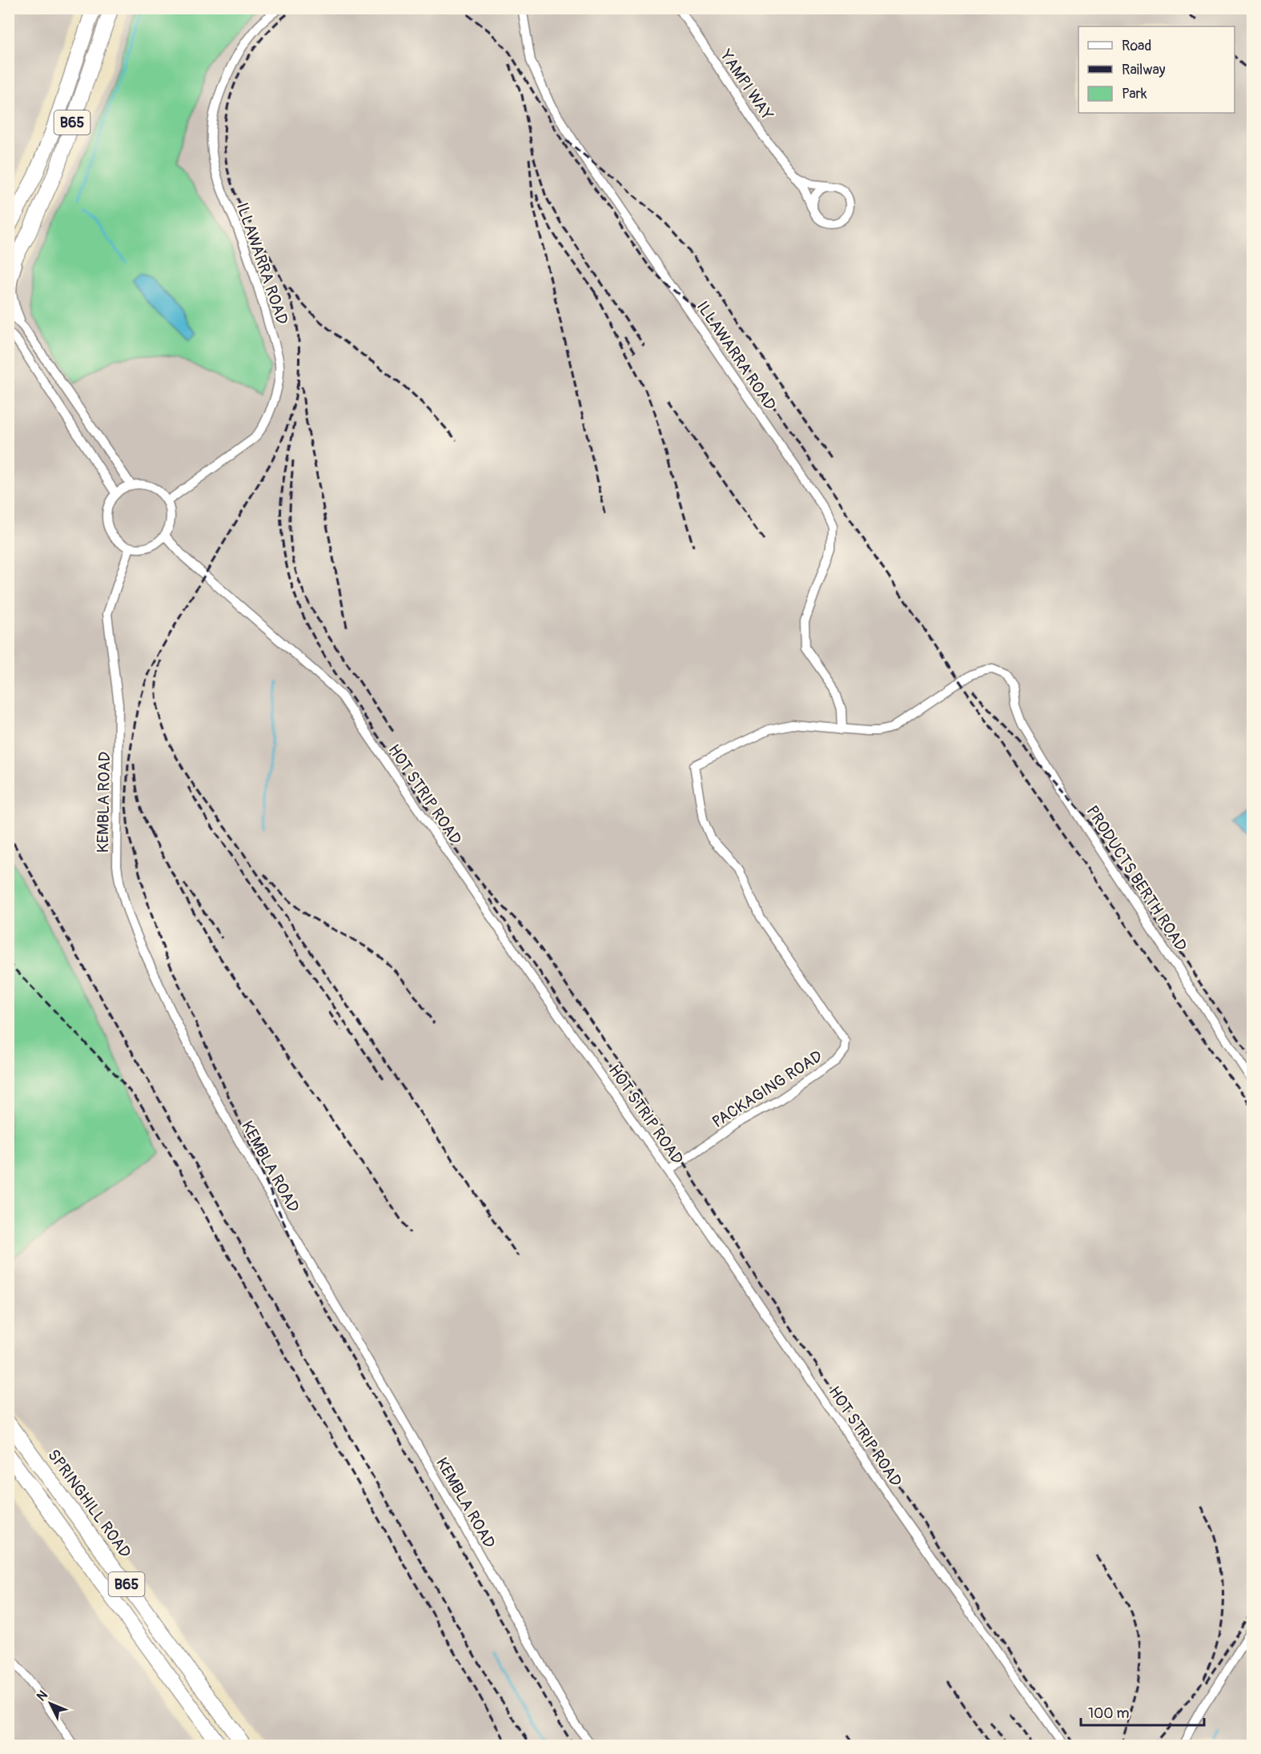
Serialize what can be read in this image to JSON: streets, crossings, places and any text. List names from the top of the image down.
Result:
{
  "streets": {
    "main road": ["B65", "SPRINGHILL ROAD"],
    "street": [
      "YAMPI WAY",
      "ILLAWARRA ROAD",
      "HOT STRIP ROAD",
      "KEMBLA ROAD",
      "PRODUCTS BERTH ROAD",
      "PACKAGING ROAD"
    ]
  },
  "crossings": [
    ["ILLAWARRA ROAD", "HOT STRIP ROAD"],
    ["ILLAWARRA ROAD", "KEMBLA ROAD"],
    ["ILLAWARRA ROAD", "PRODUCTS BERTH ROAD"],
    ["ILLAWARRA ROAD", "PACKAGING ROAD"],
    ["HOT STRIP ROAD", "KEMBLA ROAD"],
    ["HOT STRIP ROAD", "PACKAGING ROAD"],
    ["PRODUCTS BERTH ROAD", "PACKAGING ROAD"]
  ],
  "legend": ["Road", "Railway", "Park"],
  "scale_bar": "100 m",
  "north": "top left"
}
